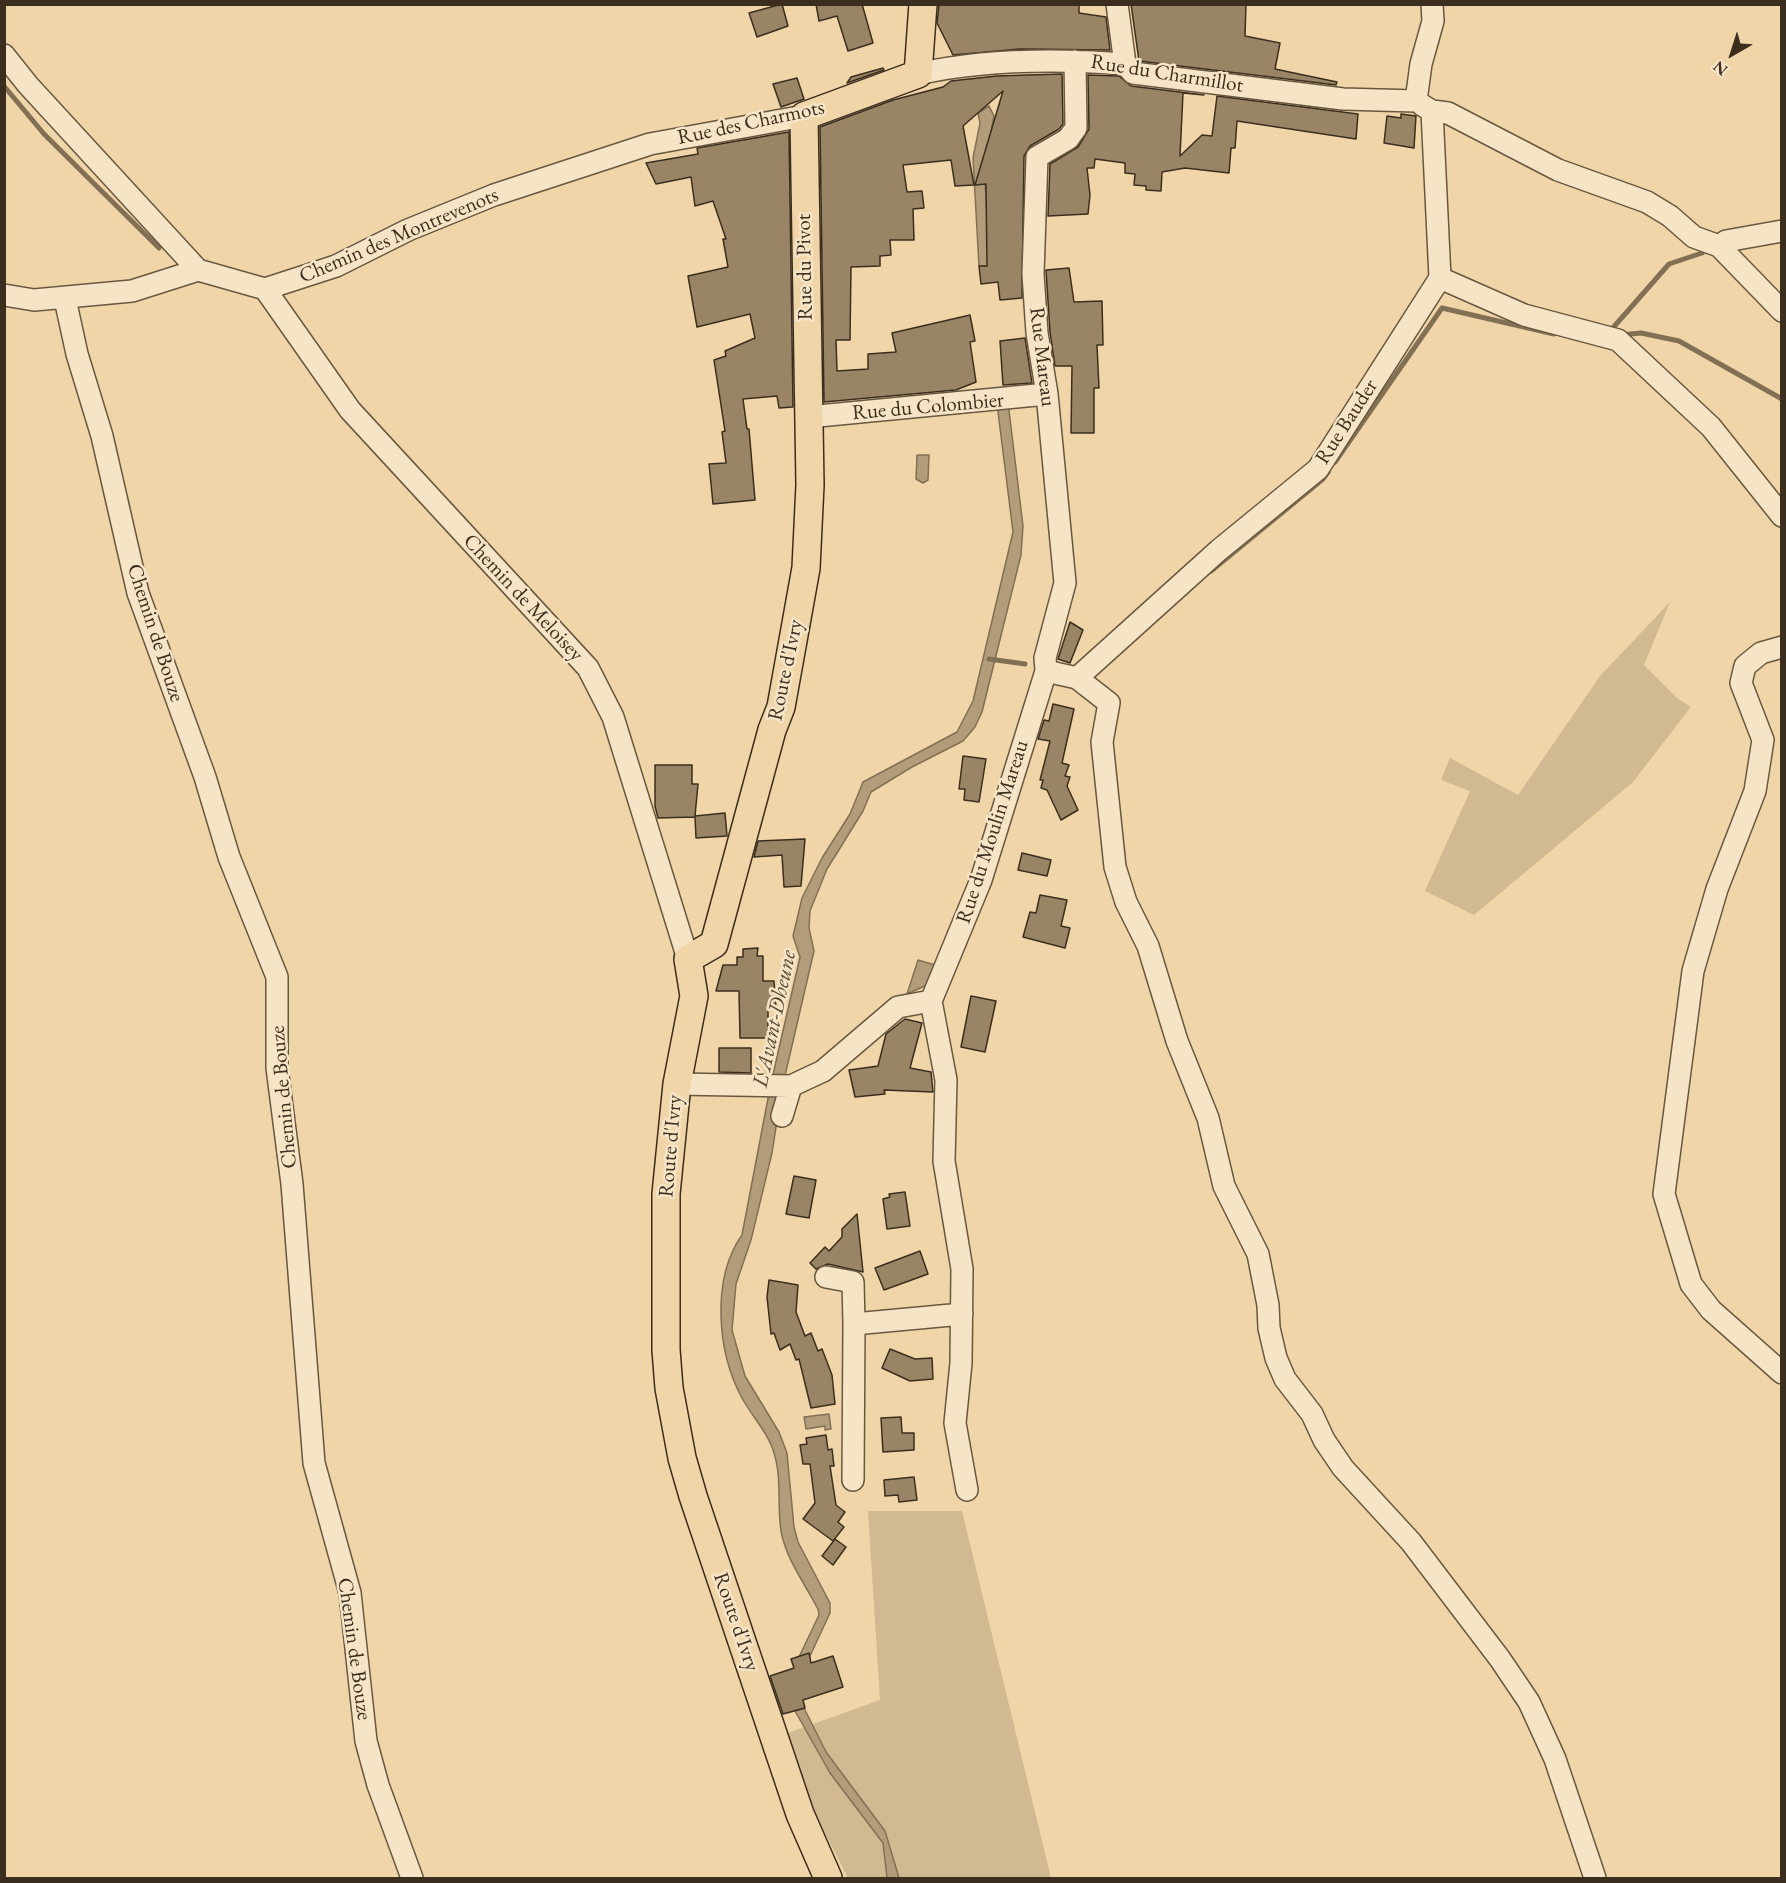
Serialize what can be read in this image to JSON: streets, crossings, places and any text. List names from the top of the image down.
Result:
{
  "streets": {
    "main road": ["Rue des Charmots", "Rue du Pivot", "Route d'Ivry"],
    "street": [
      "Rue du Charmillot",
      "Chemin des Montrevenots",
      "Rue Mareau",
      "Rue du Colombier",
      "Rue Bauder",
      "Chemin de Meloisey",
      "Chemin de Bouze",
      "Rue du Moulin Mareau"
    ]
  },
  "crossings": [
    ["Rue du Charmillot", "Rue des Charmots"],
    ["Rue du Charmillot", "Rue Mareau"],
    ["Rue des Charmots", "Chemin des Montrevenots"],
    ["Rue des Charmots", "Rue du Pivot"],
    ["Chemin des Montrevenots", "Chemin de Meloisey"],
    ["Rue du Pivot", "Rue du Colombier"],
    ["Rue du Pivot", "Route d'Ivry"],
    ["Rue Mareau", "Rue du Colombier"],
    ["Rue Mareau", "Rue du Moulin Mareau"],
    ["Rue du Colombier", "Route d'Ivry"],
    ["Chemin de Meloisey", "Route d'Ivry"]
  ],
  "water": ["L'Avant-Dheune"],
  "north": "bottom left"
}
